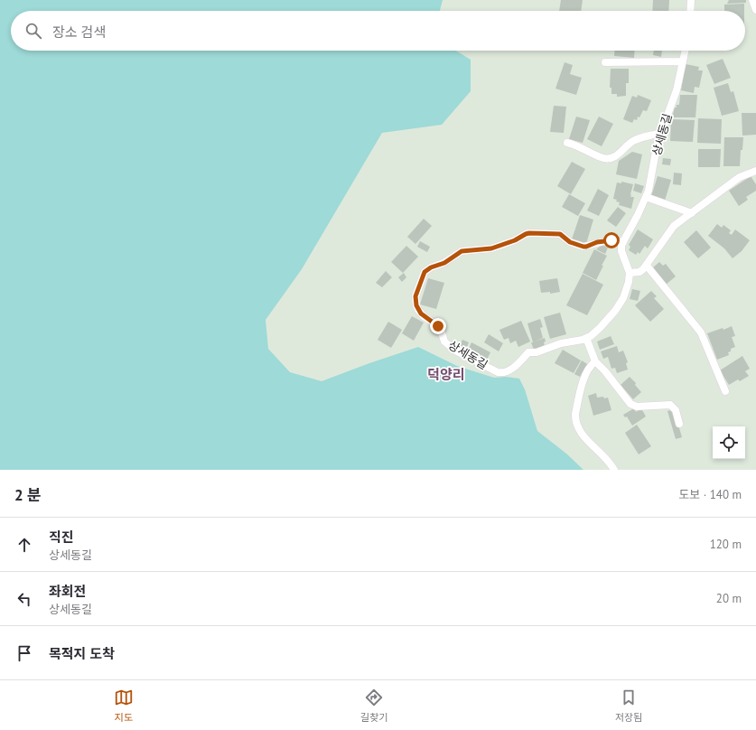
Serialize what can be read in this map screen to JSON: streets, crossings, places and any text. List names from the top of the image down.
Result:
{
  "streets": {
    "lane": ["상세동길"]
  },
  "districts": ["덕양리"],
  "page": {
    "search": "장소 검색",
    "heading": ["2 분", "도보 · 140 m"],
    "list": [
      ["직진", "상세동길", "120 m"],
      ["좌회전", "상세동길", "20 m"],
      "목적지 도착"
    ],
    "nav": ["지도", "길찾기", "저장됨"]
  }
}
